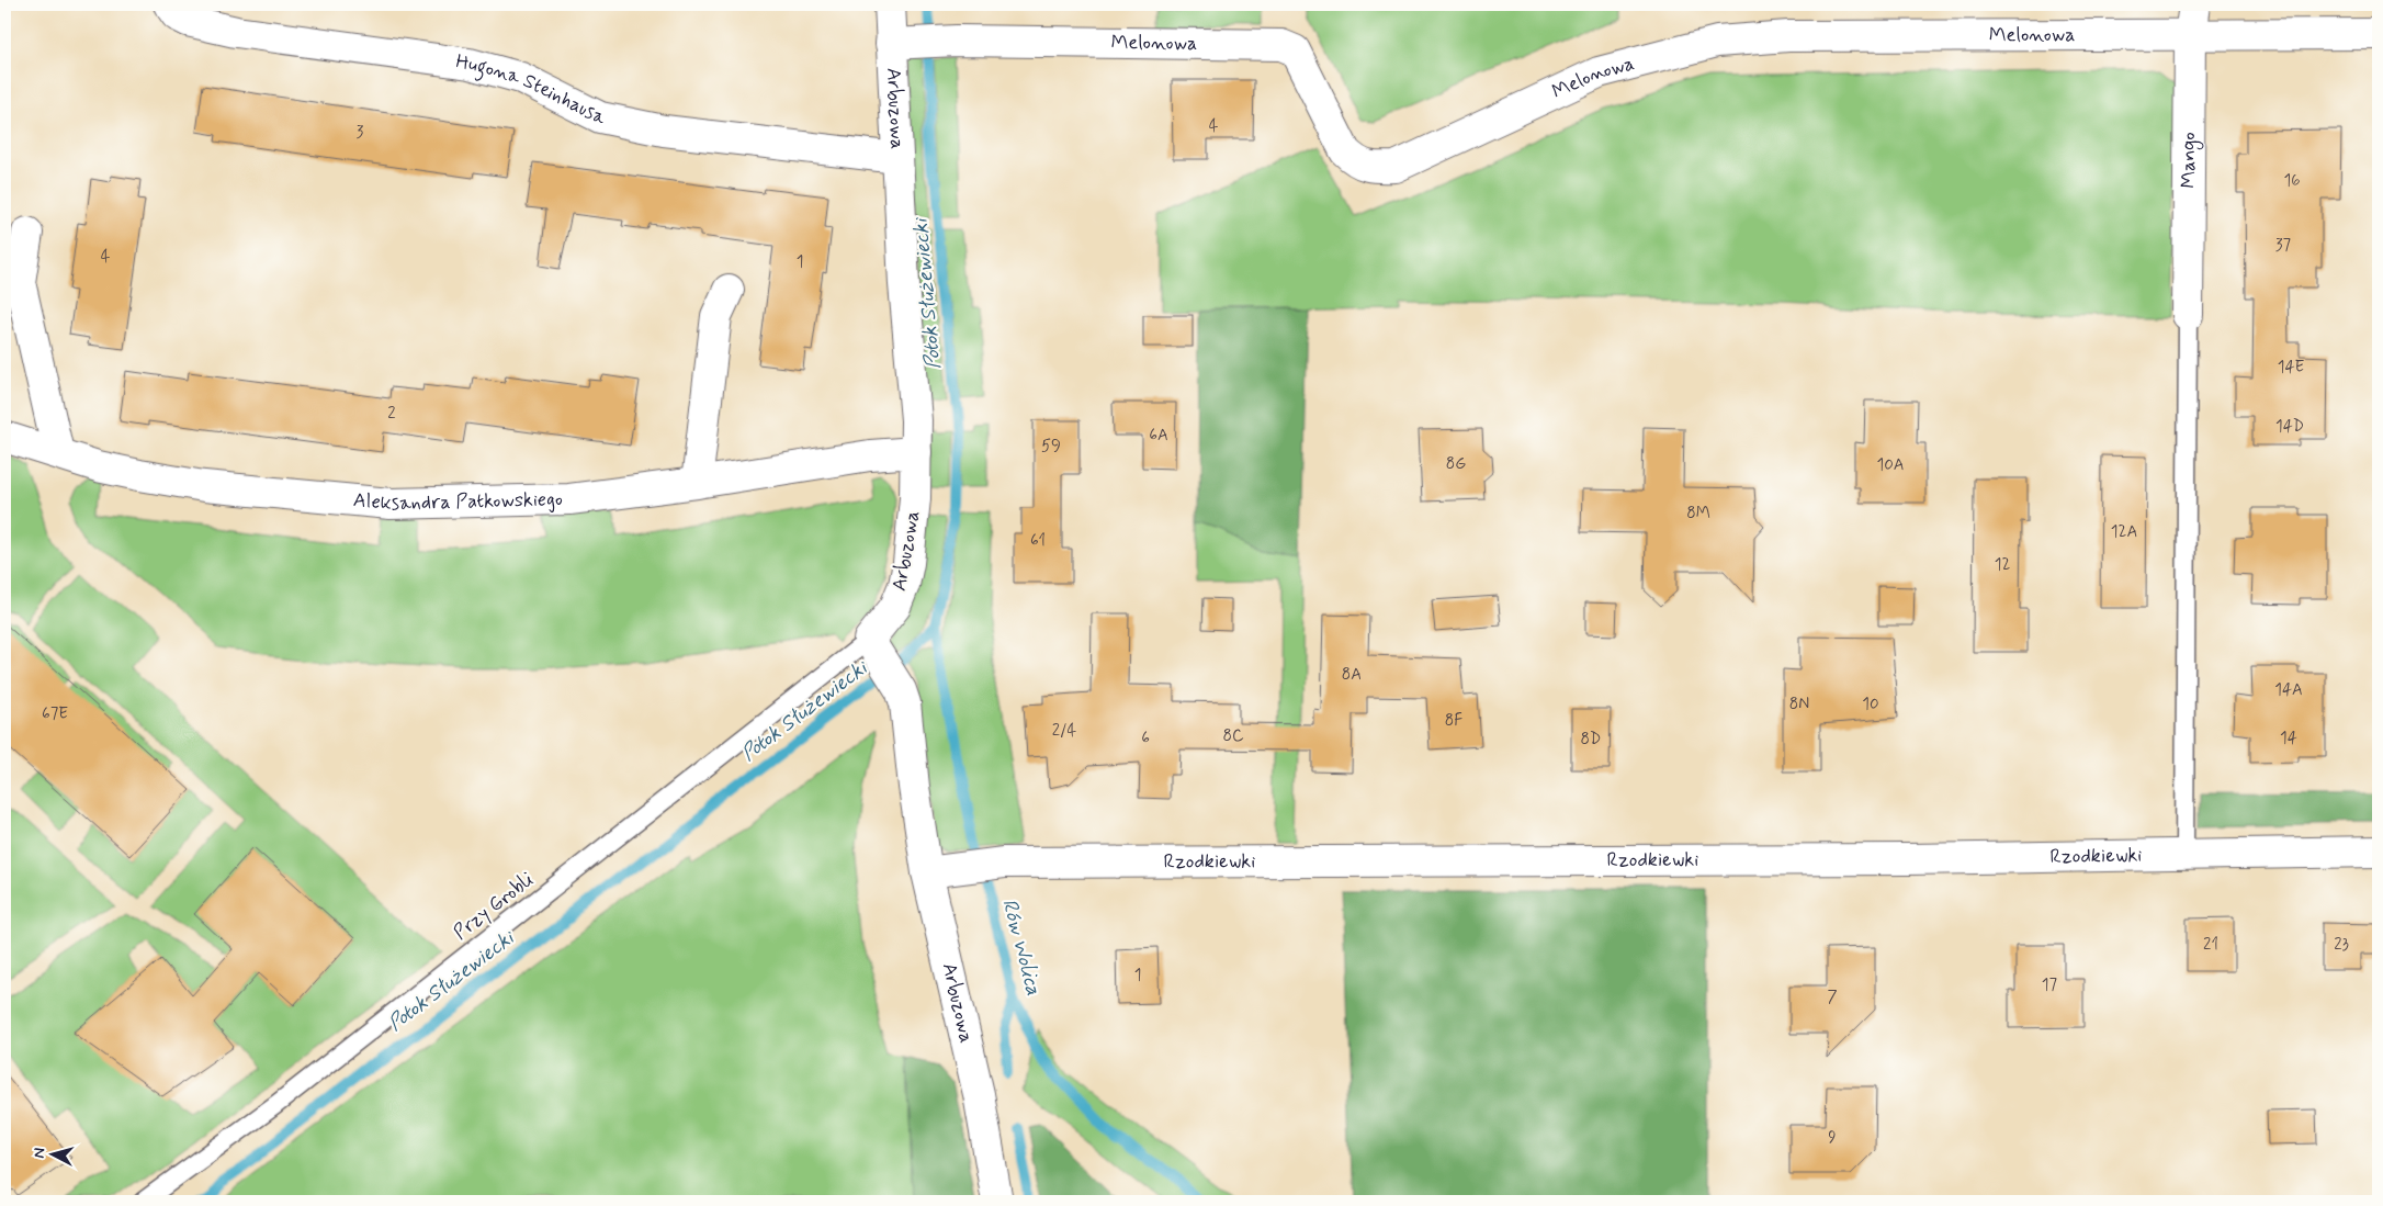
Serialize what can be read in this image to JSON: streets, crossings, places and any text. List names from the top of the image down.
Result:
{
  "streets": {
    "street": [
      "Melonowa",
      "Hugona Steinhausa",
      "Arbuzowa",
      "Mango",
      "Aleksandra Patkowskiego",
      "Rzodkiewki"
    ],
    "lane": ["Przy Grobli"]
  },
  "crossings": [
    ["Melonowa", "Arbuzowa"],
    ["Melonowa", "Mango"],
    ["Hugona Steinhausa", "Arbuzowa"],
    ["Arbuzowa", "Aleksandra Patkowskiego"],
    ["Arbuzowa", "Rzodkiewki"],
    ["Arbuzowa", "Przy Grobli"]
  ],
  "water": ["Potok Służewiecki", "Rów Wolica"],
  "house_numbers": [
    "4",
    "3",
    "16",
    "37",
    "4",
    "1",
    "14E",
    "2",
    "14D",
    "6A",
    "59",
    "8G",
    "10A",
    "8M",
    "12A",
    "61",
    "12",
    "8A",
    "14A",
    "8N",
    "10",
    "67E",
    "8F",
    "2/4",
    "8C",
    "6",
    "14",
    "8D",
    "21",
    "23",
    "1",
    "17",
    "7",
    "9"
  ],
  "north": "left"
}
